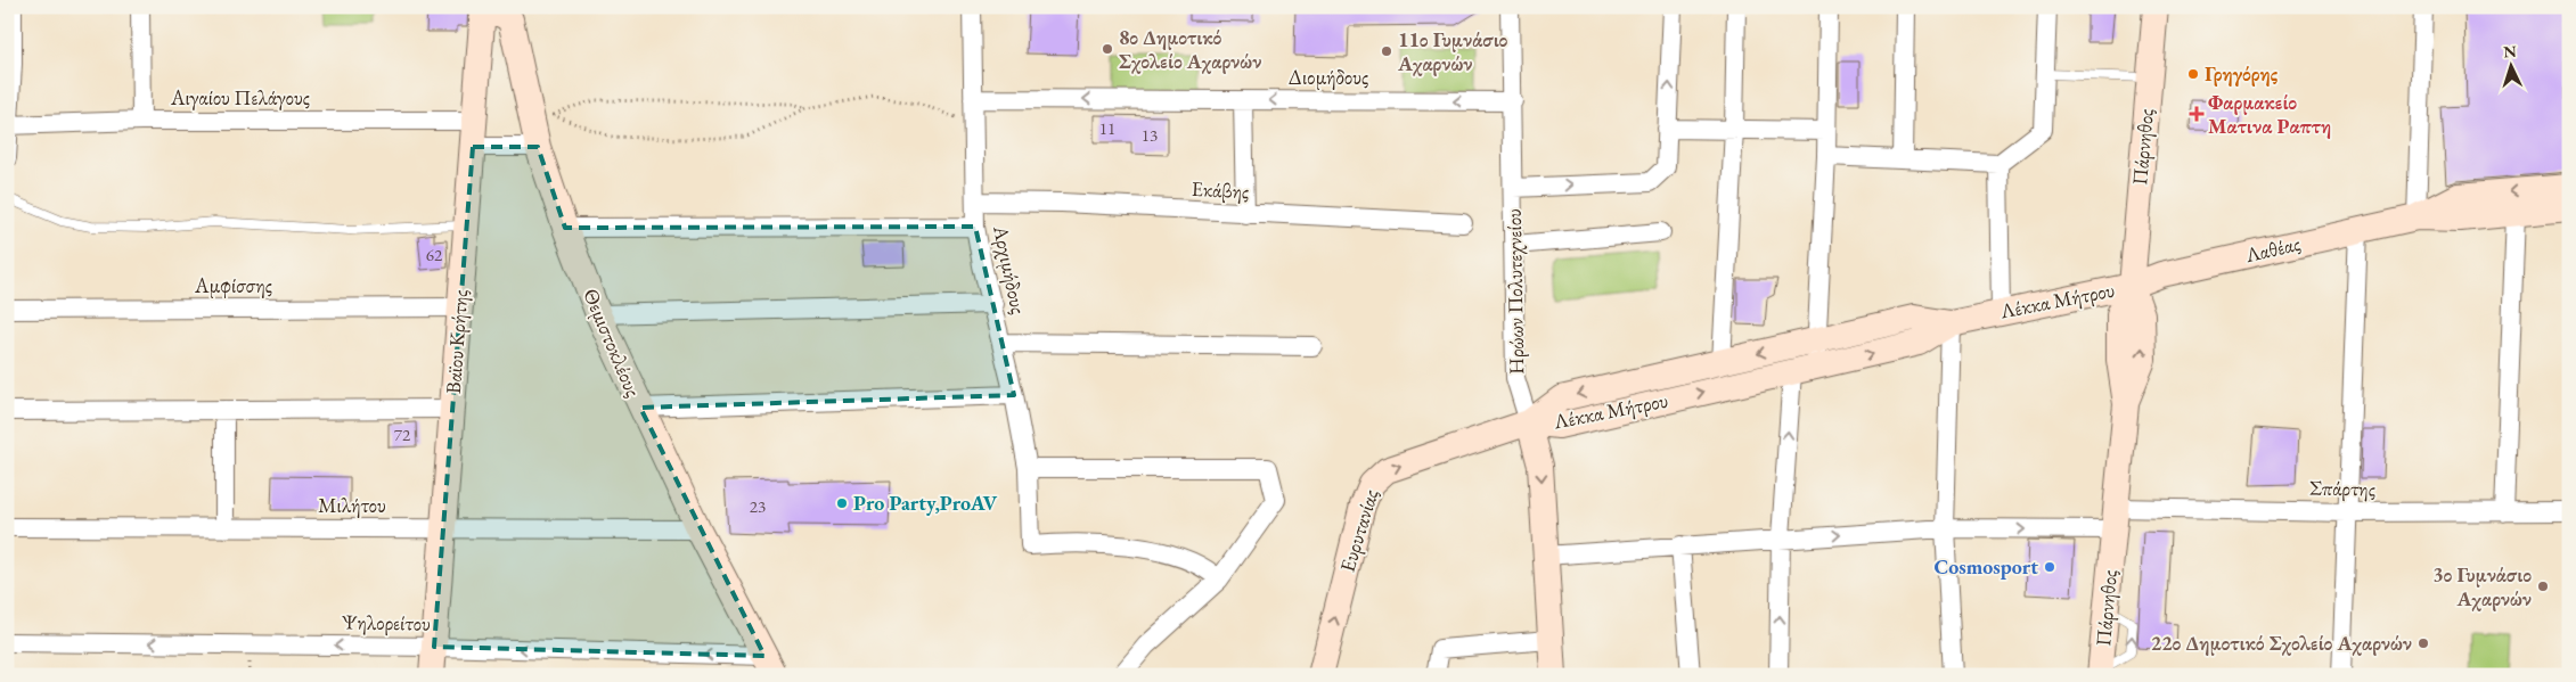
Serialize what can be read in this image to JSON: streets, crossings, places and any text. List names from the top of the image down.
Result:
{
  "streets": {
    "street": [
      "Διομήδους",
      "Αιγαίου Πελάγους",
      "Πάρνηθος",
      "Εκάβης",
      "Λαθέας",
      "Αρχιμήδους",
      "Αμφίσσης",
      "Ηρώων Πολυτεχνείου",
      "Λέκκα Μήτρου",
      "Βαϊου Κρήτης",
      "Θεμιστοκλέους",
      "Σπάρτης",
      "Μιλήτου",
      "Ευρυτανίας",
      "Ψηλορείτου"
    ]
  },
  "crossings": [
    ["Διομήδους", "Αρχιμήδους"],
    ["Διομήδους", "Ηρώων Πολυτεχνείου"],
    ["Αιγαίου Πελάγους", "Βαϊου Κρήτης"],
    ["Πάρνηθος", "Λαθέας"],
    ["Πάρνηθος", "Λέκκα Μήτρου"],
    ["Πάρνηθος", "Σπάρτης"],
    ["Εκάβης", "Αρχιμήδους"],
    ["Λαθέας", "Λέκκα Μήτρου"],
    ["Αμφίσσης", "Βαϊου Κρήτης"],
    ["Ηρώων Πολυτεχνείου", "Λέκκα Μήτρου"],
    ["Ηρώων Πολυτεχνείου", "Σπάρτης"],
    ["Ηρώων Πολυτεχνείου", "Ευρυτανίας"],
    ["Λέκκα Μήτρου", "Ευρυτανίας"],
    ["Βαϊου Κρήτης", "Θεμιστοκλέους"],
    ["Βαϊου Κρήτης", "Μιλήτου"],
    ["Βαϊου Κρήτης", "Ψηλορείτου"],
    ["Θεμιστοκλέους", "Μιλήτου"],
    ["Θεμιστοκλέους", "Ψηλορείτου"]
  ],
  "one_way": ["Διομήδους", "Ευρυτανίας", "Ψηλορείτου"],
  "places": {
    "other": [
      "8ο Δημοτικό Σχολείο Αχαρνών",
      "11ο Γυμνάσιο Αχαρνών",
      "Γρηγόρης",
      "Pro Party,ProAV",
      "Cosmosport",
      "3ο Γυμνάσιο Αχαρνών",
      "22ο Δημοτικό Σχολείο Αχαρνών"
    ],
    "health": ["Φαρμακείο Ματινα Ραπτη"]
  },
  "house_numbers": [
    "11",
    "13",
    "62",
    "72",
    "23"
  ],
  "north": "top"
}
